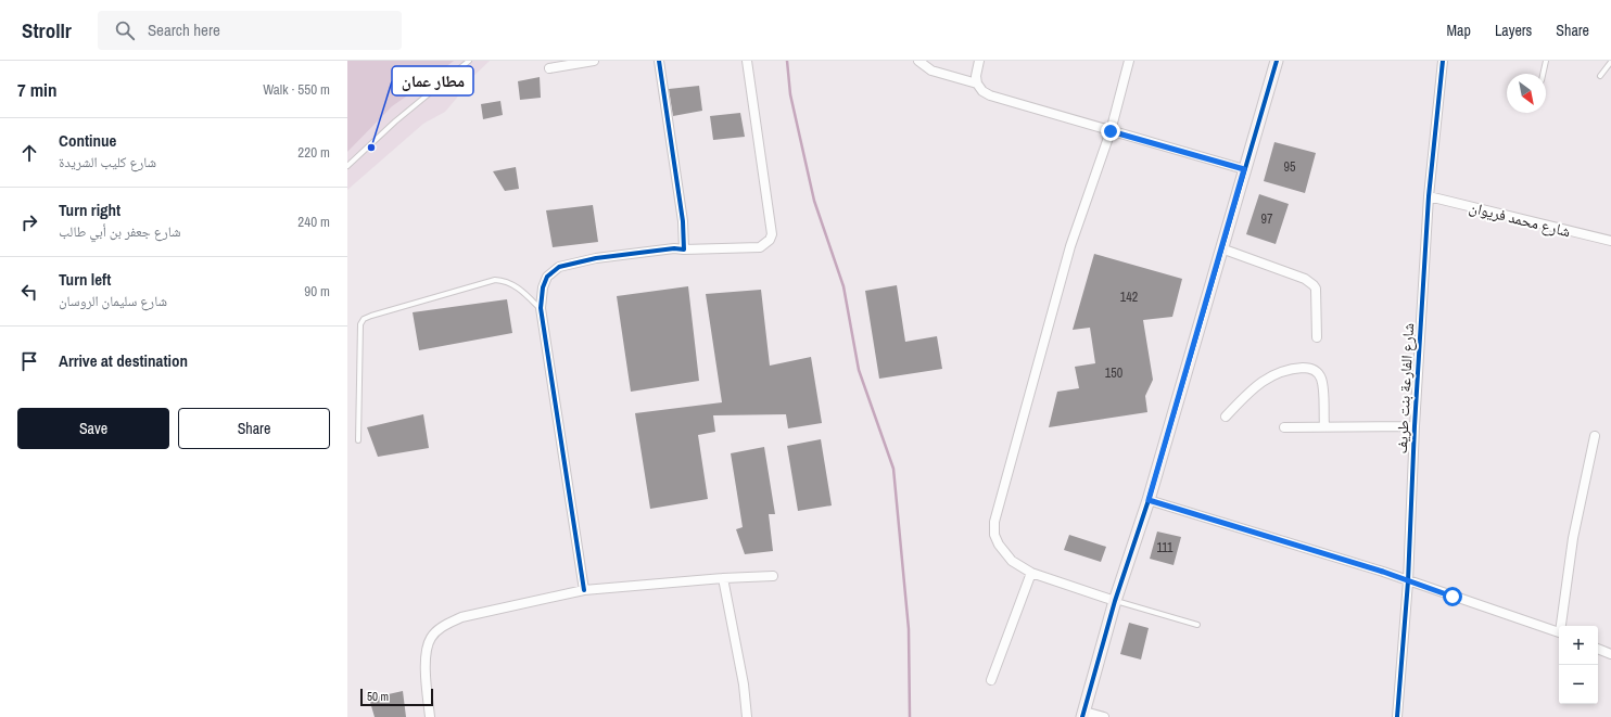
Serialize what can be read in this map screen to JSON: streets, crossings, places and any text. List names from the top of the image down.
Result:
{
  "streets": {
    "street": ["شارع محمد فريوان", "شارع الفارعة بنت طريف"]
  },
  "crossings": [
    ["شارع محمد فريوان", "شارع الفارعة بنت طريف"]
  ],
  "places": ["مطار عمان"],
  "house_numbers": [
    "95",
    "97",
    "142",
    "150",
    "111"
  ],
  "scale_bar": "50 m",
  "north": "bottom right",
  "page": {
    "header": "Strollr",
    "search": "Search here",
    "nav": ["Map", "Layers", "Share"],
    "heading": ["7 min", "Walk · 550 m"],
    "list": [
      ["Continue", "شارع كليب الشريدة", "220 m"],
      ["Turn right", "شارع جعفر بن أبي طالب", "240 m"],
      ["Turn left", "شارع سليمان الروسان", "90 m"],
      "Arrive at destination"
    ],
    "buttons": ["Save", "Share"],
    "map_buttons": ["+", "−"],
    "scale": "50 m"
  }
}
